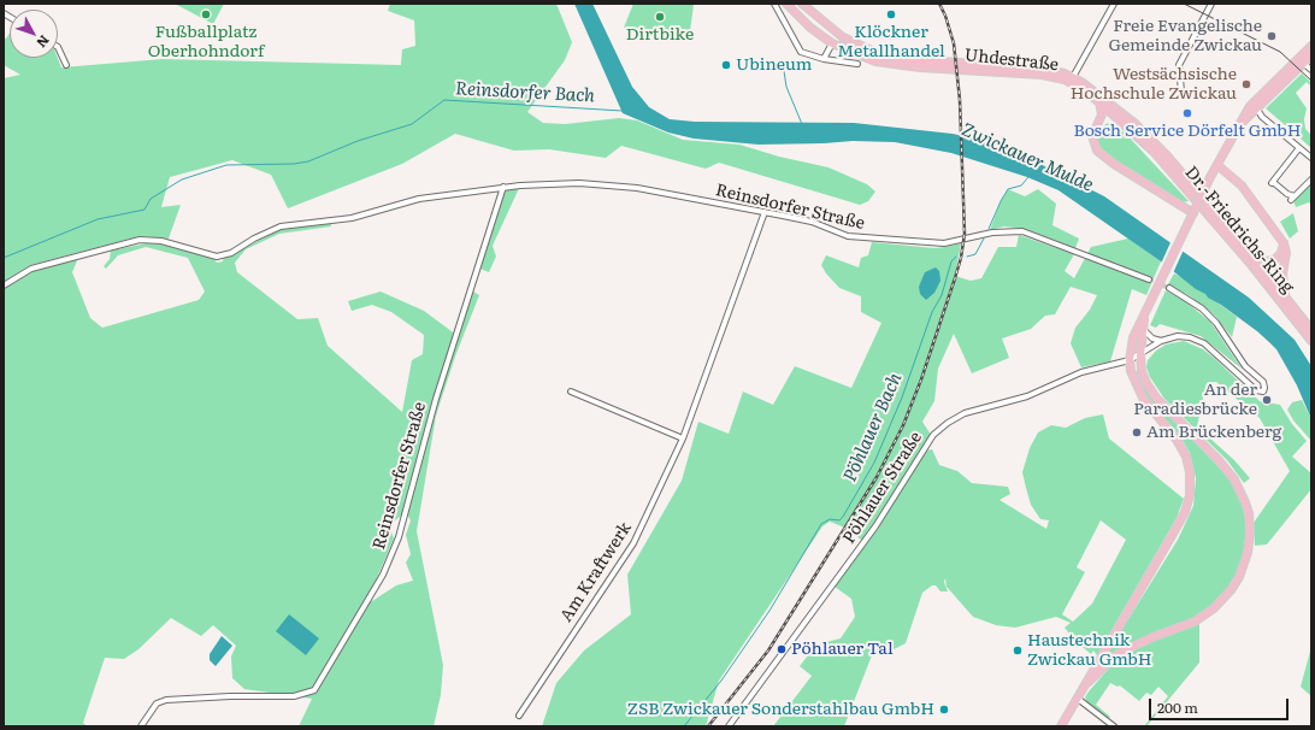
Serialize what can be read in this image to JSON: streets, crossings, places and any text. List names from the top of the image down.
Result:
{
  "streets": {
    "main road": ["Uhdestraße", "Dr.-Friedrichs-Ring"],
    "street": ["Reinsdorfer Straße", "Pöhlauer Straße", "Am Kraftwerk"]
  },
  "crossings": [
    ["Uhdestraße", "Dr.-Friedrichs-Ring"],
    ["Reinsdorfer Straße", "Am Kraftwerk"]
  ],
  "water": ["Reinsdorfer Bach", "Zwickauer Mulde", "Pöhlauer Bach"],
  "places": [
    "Fußballplatz Oberhohndorf",
    "Klöckner Metallhandel",
    "Dirtbike",
    "Freie Evangelische Gemeinde Zwickau",
    "Ubineum",
    "Westsächsische Hochschule Zwickau",
    "Bosch Service Dörfelt GmbH",
    "An der Paradiesbrücke",
    "Am Brückenberg",
    "Pöhlauer Tal",
    "Haustechnik Zwickau GmbH",
    "ZSB Zwickauer Sonderstahlbau GmbH"
  ],
  "scale_bar": "200 m",
  "north": "bottom right"
}
